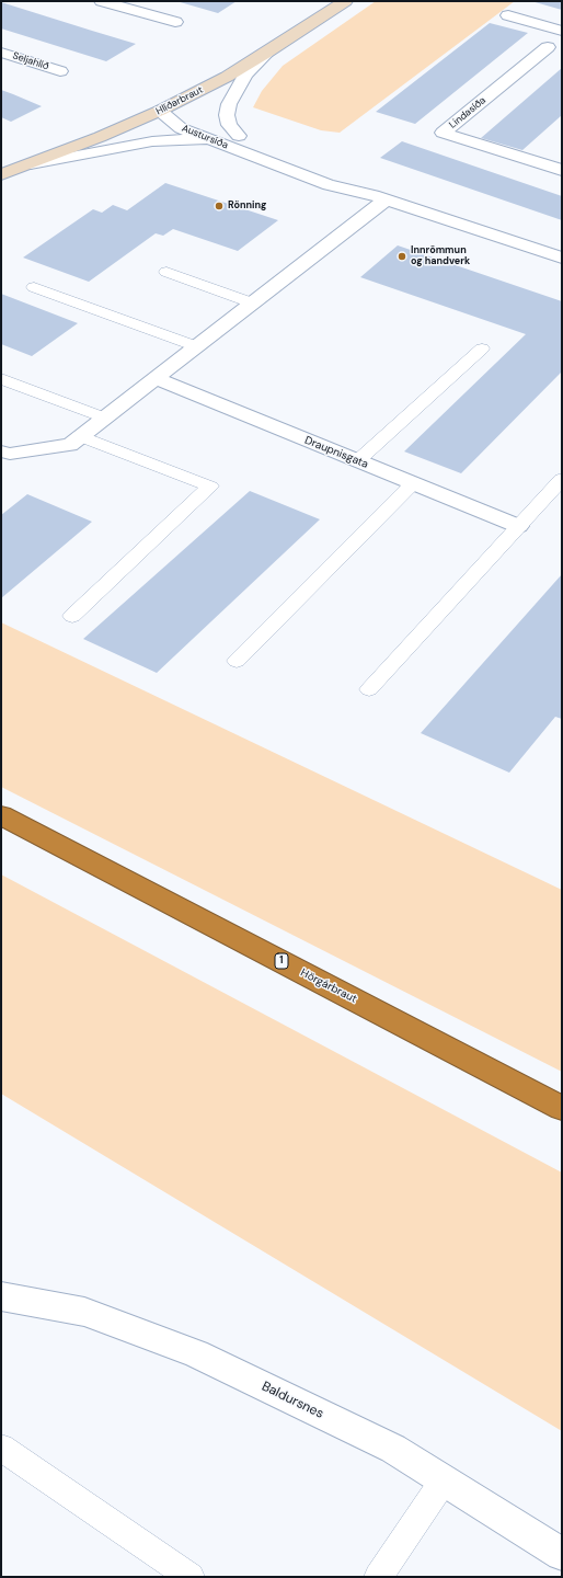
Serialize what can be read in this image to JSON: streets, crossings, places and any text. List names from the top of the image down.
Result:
{
  "streets": {
    "highway": ["1", "Hörgárbraut"],
    "main road": ["Hlíðarbraut"],
    "street": [
      "Seljahlíð",
      "Lindasíða",
      "Austursíða",
      "Draupnisgata",
      "Baldursnes"
    ]
  },
  "crossings": [
    ["Hlíðarbraut", "Austursíða"]
  ],
  "places": ["Rönning", "Innrömmun og handverk"]
}
